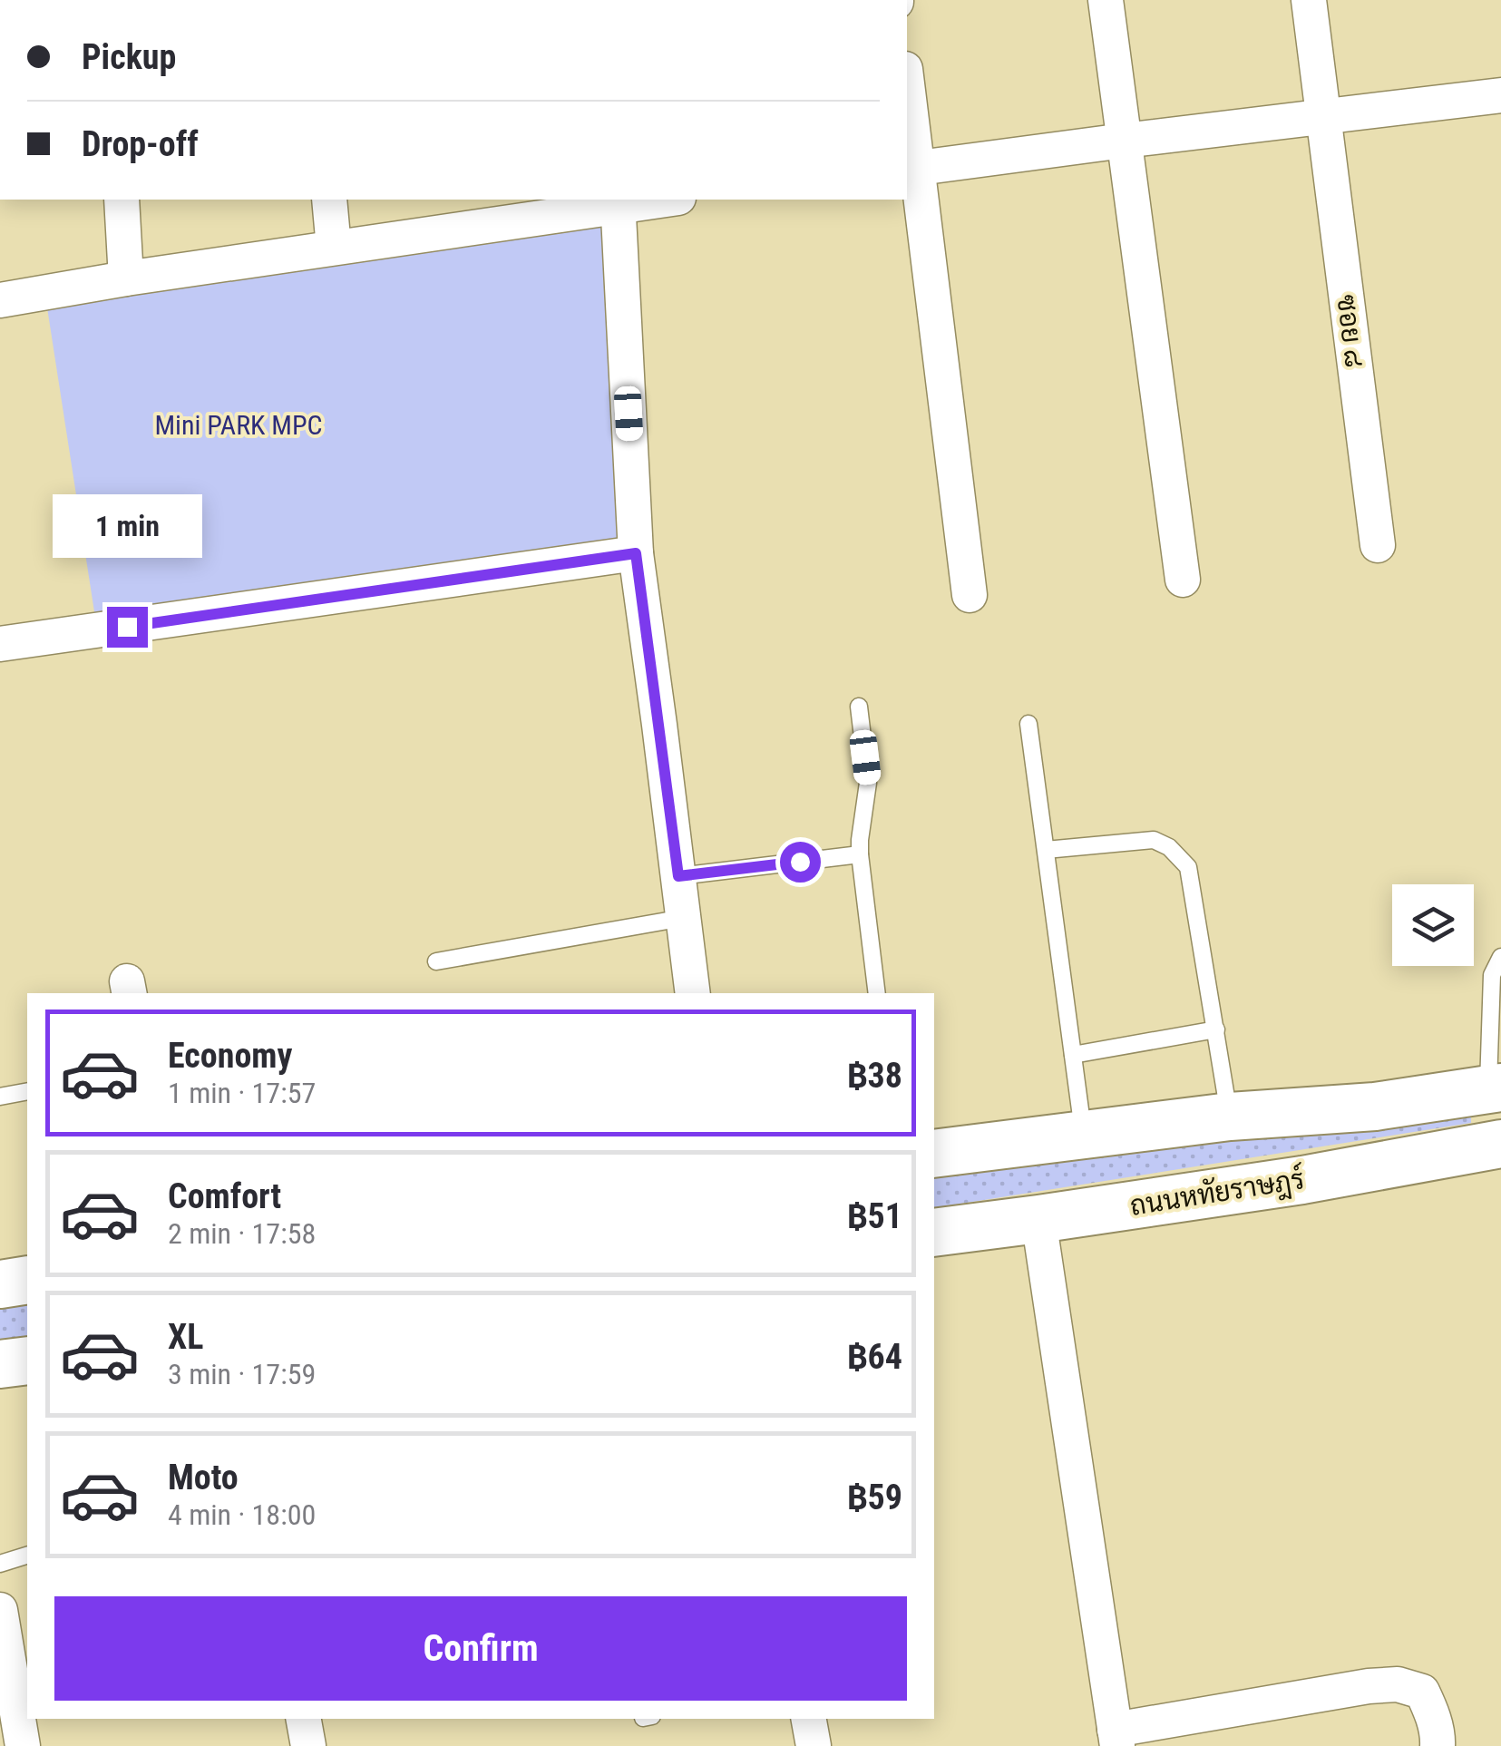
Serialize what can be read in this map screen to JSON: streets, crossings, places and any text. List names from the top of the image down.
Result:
{
  "streets": {
    "main road": ["ถนนหทัยราษฎร์"],
    "street": ["ซอย ๘"]
  },
  "parks": ["Mini PARK MPC"],
  "page": {
    "banner": ["Pickup", "Drop-off"],
    "bubble": "1 min",
    "list": [
      {
        "name": "Economy",
        "note": "1 min · 17:57",
        "value": "฿38"
      },
      {
        "name": "Comfort",
        "note": "2 min · 17:58",
        "value": "฿51"
      },
      {
        "name": "XL",
        "note": "3 min · 17:59",
        "value": "฿64"
      },
      {
        "name": "Moto",
        "note": "4 min · 18:00",
        "value": "฿59"
      }
    ],
    "buttons": "Confirm"
  }
}
